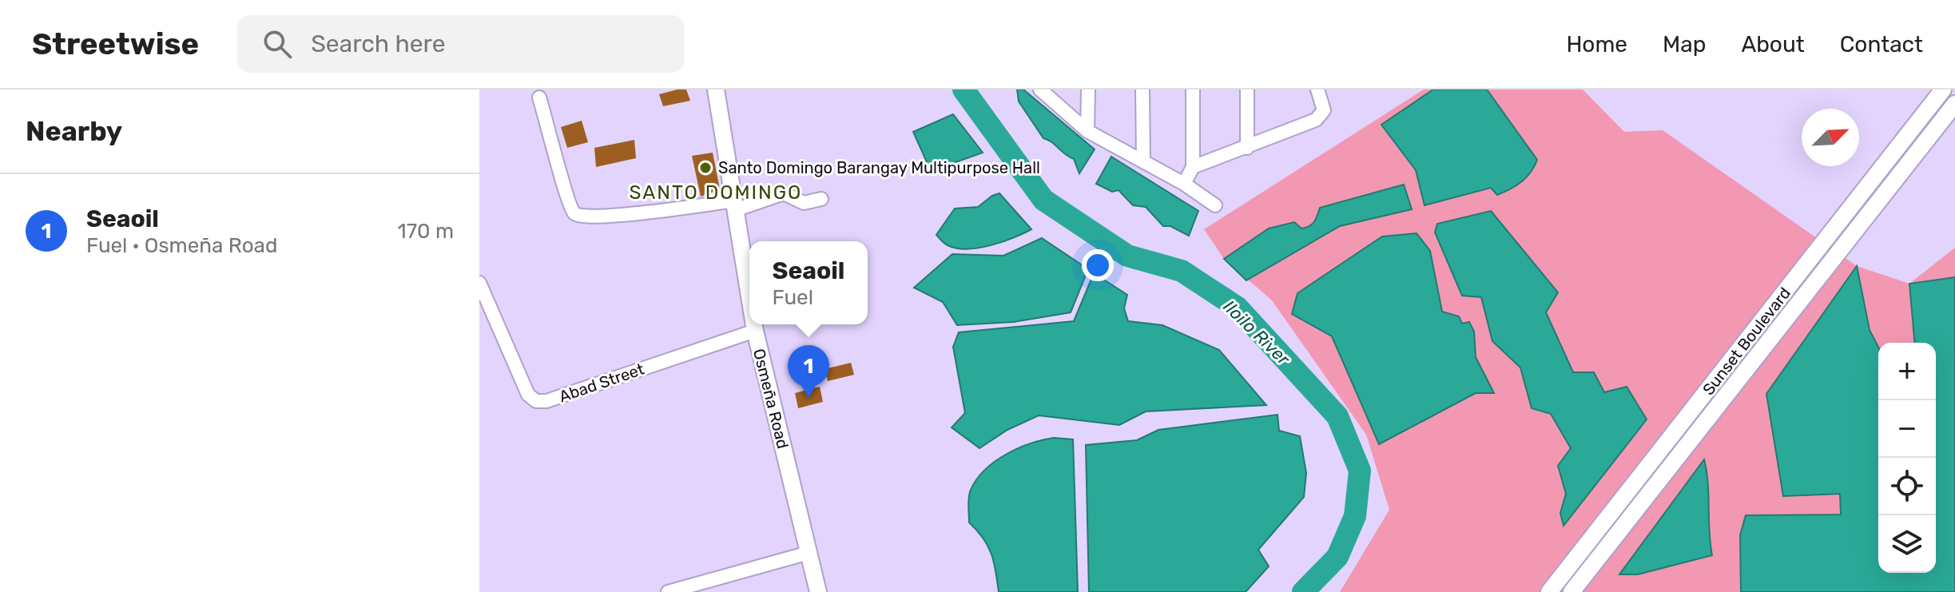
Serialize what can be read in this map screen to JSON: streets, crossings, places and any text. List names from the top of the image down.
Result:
{
  "streets": {
    "main road": ["Sunset Boulevard", "Osmeña Road"],
    "street": ["Abad Street"]
  },
  "crossings": [
    ["Abad Street", "Osmeña Road"]
  ],
  "districts": ["SANTO DOMINGO"],
  "water": ["Iloilo River"],
  "places": ["Santo Domingo Barangay Multipurpose Hall"],
  "north": "top right",
  "page": {
    "header": "Streetwise",
    "search": "Search here",
    "nav": [
      "Home",
      "Map",
      "About",
      "Contact"
    ],
    "heading": "Nearby",
    "list": [
      {
        "mark": "1",
        "name": "Seaoil",
        "note": "Fuel · Osmeña Road",
        "value": "170 m"
      }
    ],
    "popup": ["Seaoil", "Fuel"],
    "map_buttons": ["+", "−"],
    "pins": "1"
  }
}
